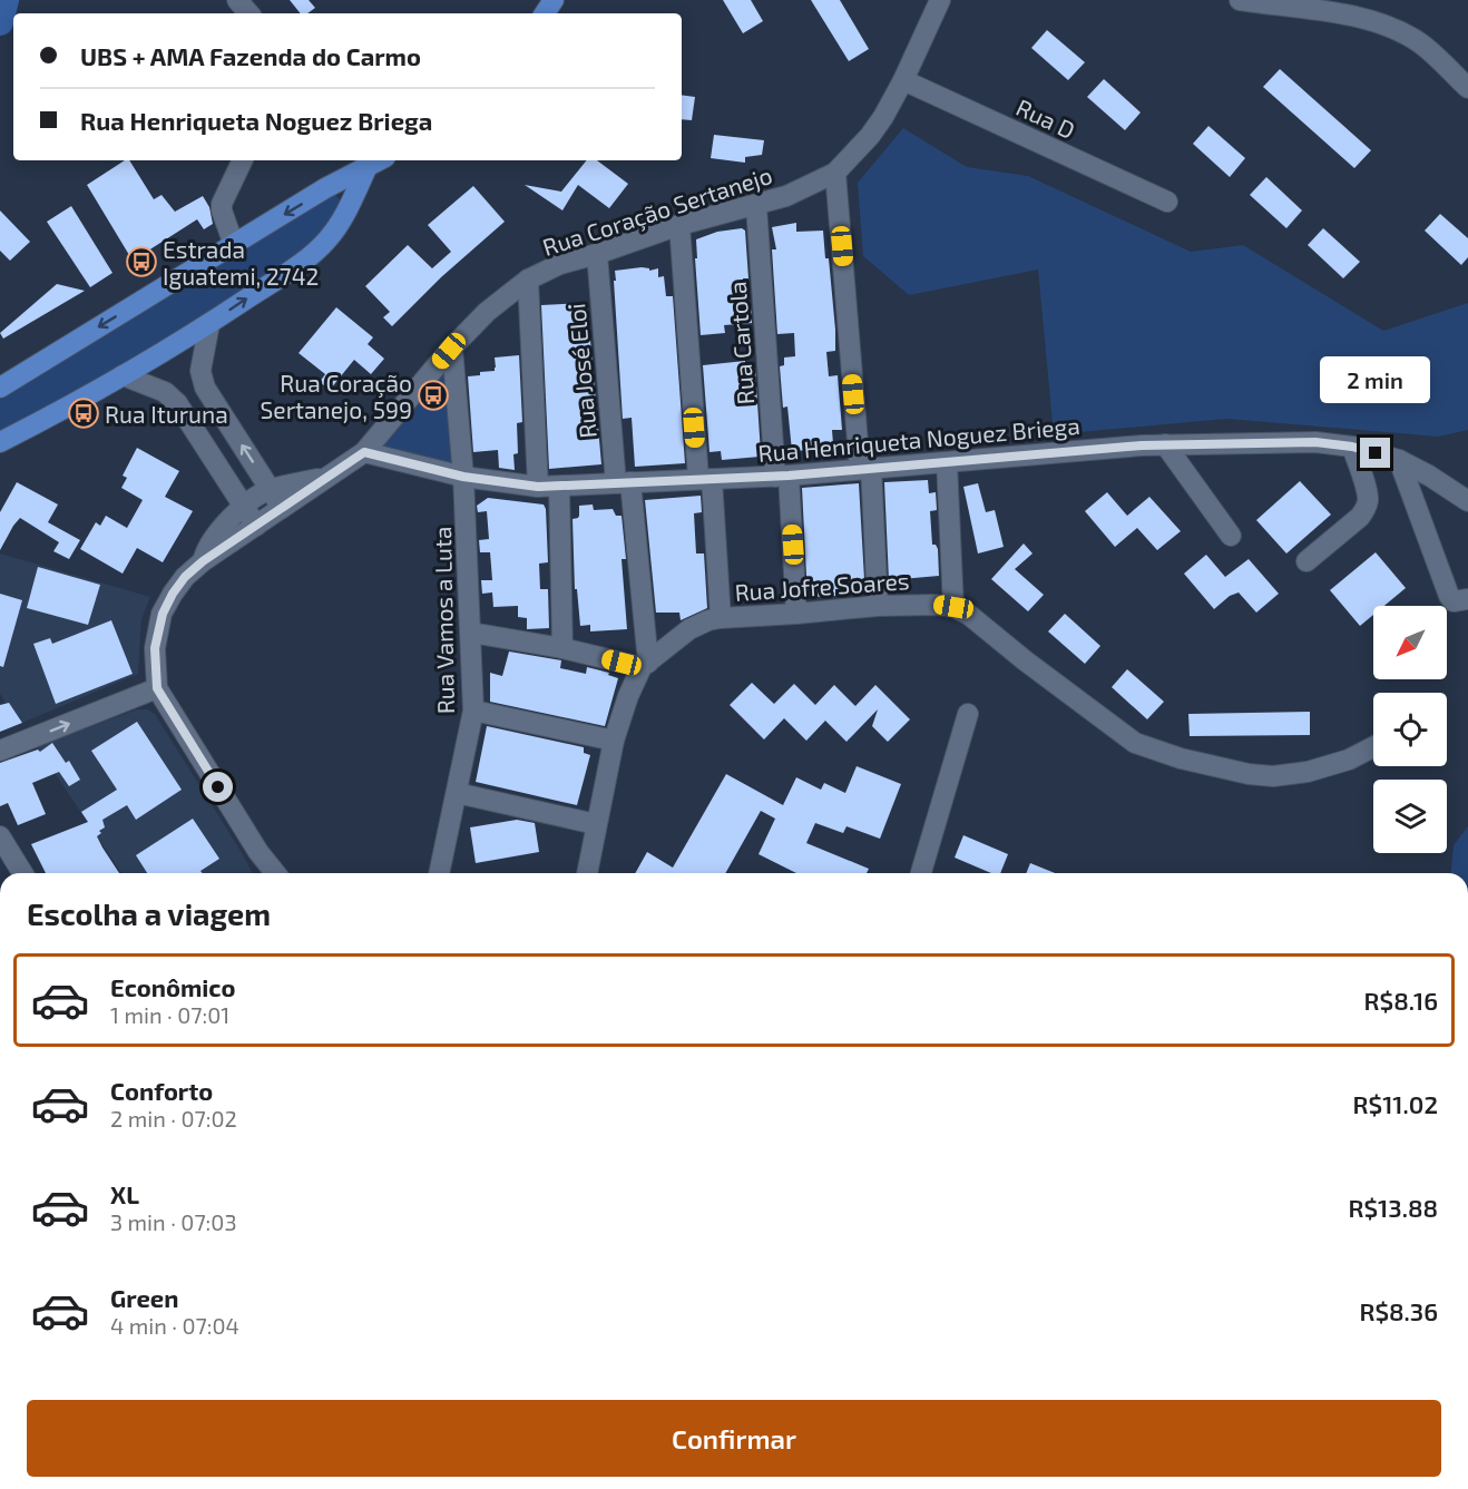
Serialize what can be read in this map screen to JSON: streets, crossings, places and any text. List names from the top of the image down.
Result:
{
  "streets": {
    "street": [
      "Rua D",
      "Rua Coração Sertanejo",
      "Rua Cartola",
      "Rua José Eloi",
      "Rua Henriqueta Noguez Briega",
      "Rua Jofre Soares",
      "Rua Vamos a Luta"
    ]
  },
  "crossings": [
    ["Rua D", "Rua Coração Sertanejo"],
    ["Rua Coração Sertanejo", "Rua Cartola"],
    ["Rua Coração Sertanejo", "Rua José Eloi"],
    ["Rua Coração Sertanejo", "Rua Henriqueta Noguez Briega"],
    ["Rua Coração Sertanejo", "Rua Vamos a Luta"],
    ["Rua Cartola", "Rua Henriqueta Noguez Briega"],
    ["Rua Cartola", "Rua Jofre Soares"],
    ["Rua José Eloi", "Rua Henriqueta Noguez Briega"],
    ["Rua José Eloi", "Rua Jofre Soares"],
    ["Rua Henriqueta Noguez Briega", "Rua Vamos a Luta"]
  ],
  "places": {
    "bus stop": ["Estrada Iguatemi, 2742", "Rua Coração Sertanejo, 599", "Rua Ituruna"]
  },
  "north": "bottom left",
  "page": {
    "banner": ["UBS + AMA Fazenda do Carmo", "Rua Henriqueta Noguez Briega"],
    "bubble": "2 min",
    "heading": "Escolha a viagem",
    "list": [
      {
        "name": "Econômico",
        "note": "1 min · 07:01",
        "value": "R$8.16"
      },
      {
        "name": "Conforto",
        "note": "2 min · 07:02",
        "value": "R$11.02"
      },
      {
        "name": "XL",
        "note": "3 min · 07:03",
        "value": "R$13.88"
      },
      {
        "name": "Green",
        "note": "4 min · 07:04",
        "value": "R$8.36"
      }
    ],
    "buttons": "Confirmar"
  }
}
